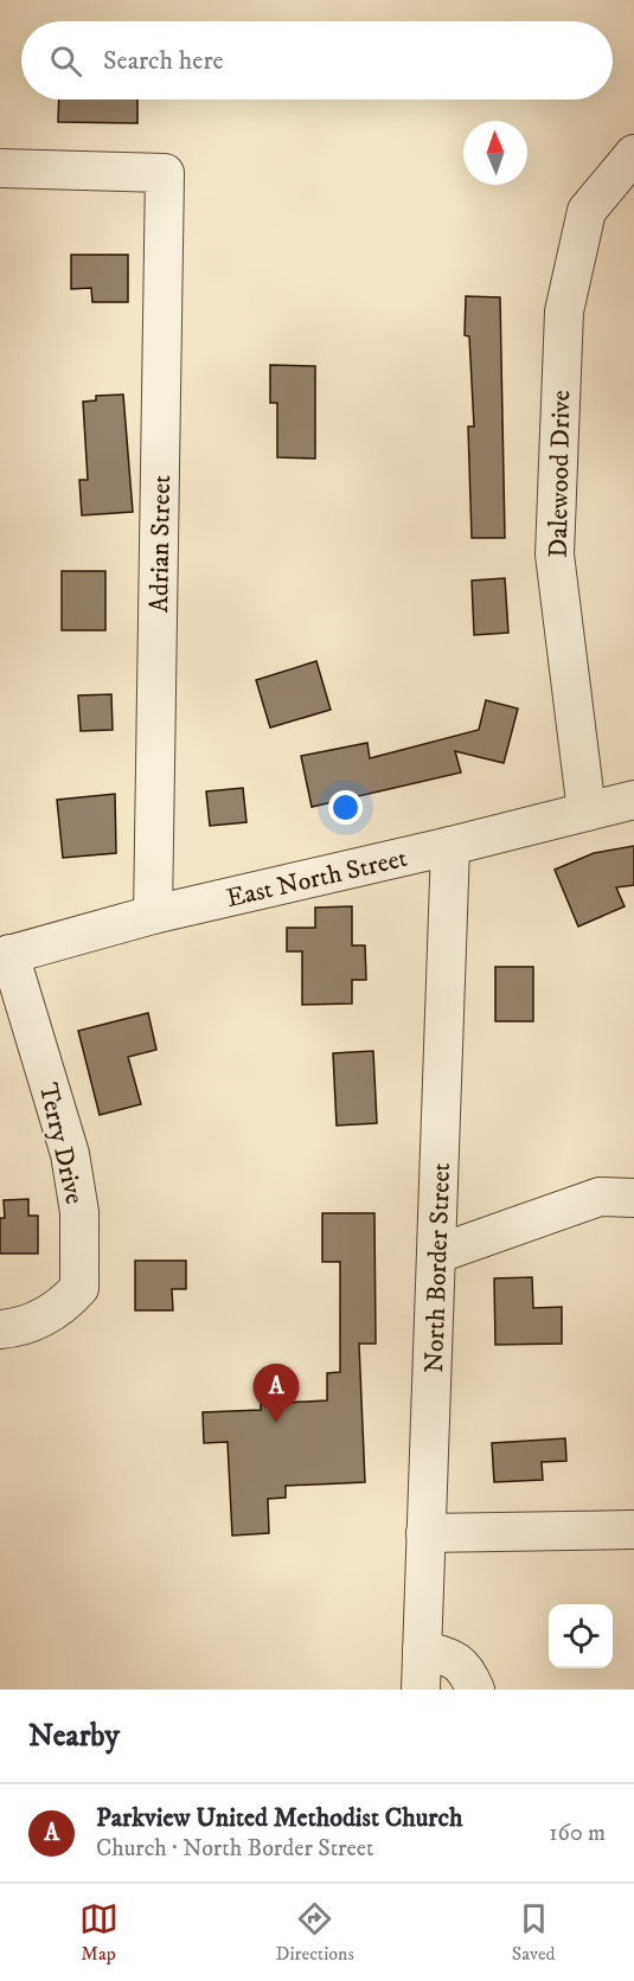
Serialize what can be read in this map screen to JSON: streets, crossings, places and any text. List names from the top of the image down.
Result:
{
  "streets": {
    "street": [
      "Dalewood Drive",
      "Adrian Street",
      "East North Street",
      "Terry Drive",
      "North Border Street"
    ]
  },
  "crossings": [
    ["Dalewood Drive", "East North Street"],
    ["Adrian Street", "East North Street"],
    ["East North Street", "Terry Drive"],
    ["East North Street", "North Border Street"]
  ],
  "north": "top",
  "page": {
    "search": "Search here",
    "pins": "A",
    "heading": "Nearby",
    "list": [
      {
        "mark": "A",
        "name": "Parkview United Methodist Church",
        "note": "Church · North Border Street",
        "value": "160 m"
      }
    ],
    "nav": ["Map", "Directions", "Saved"]
  }
}
